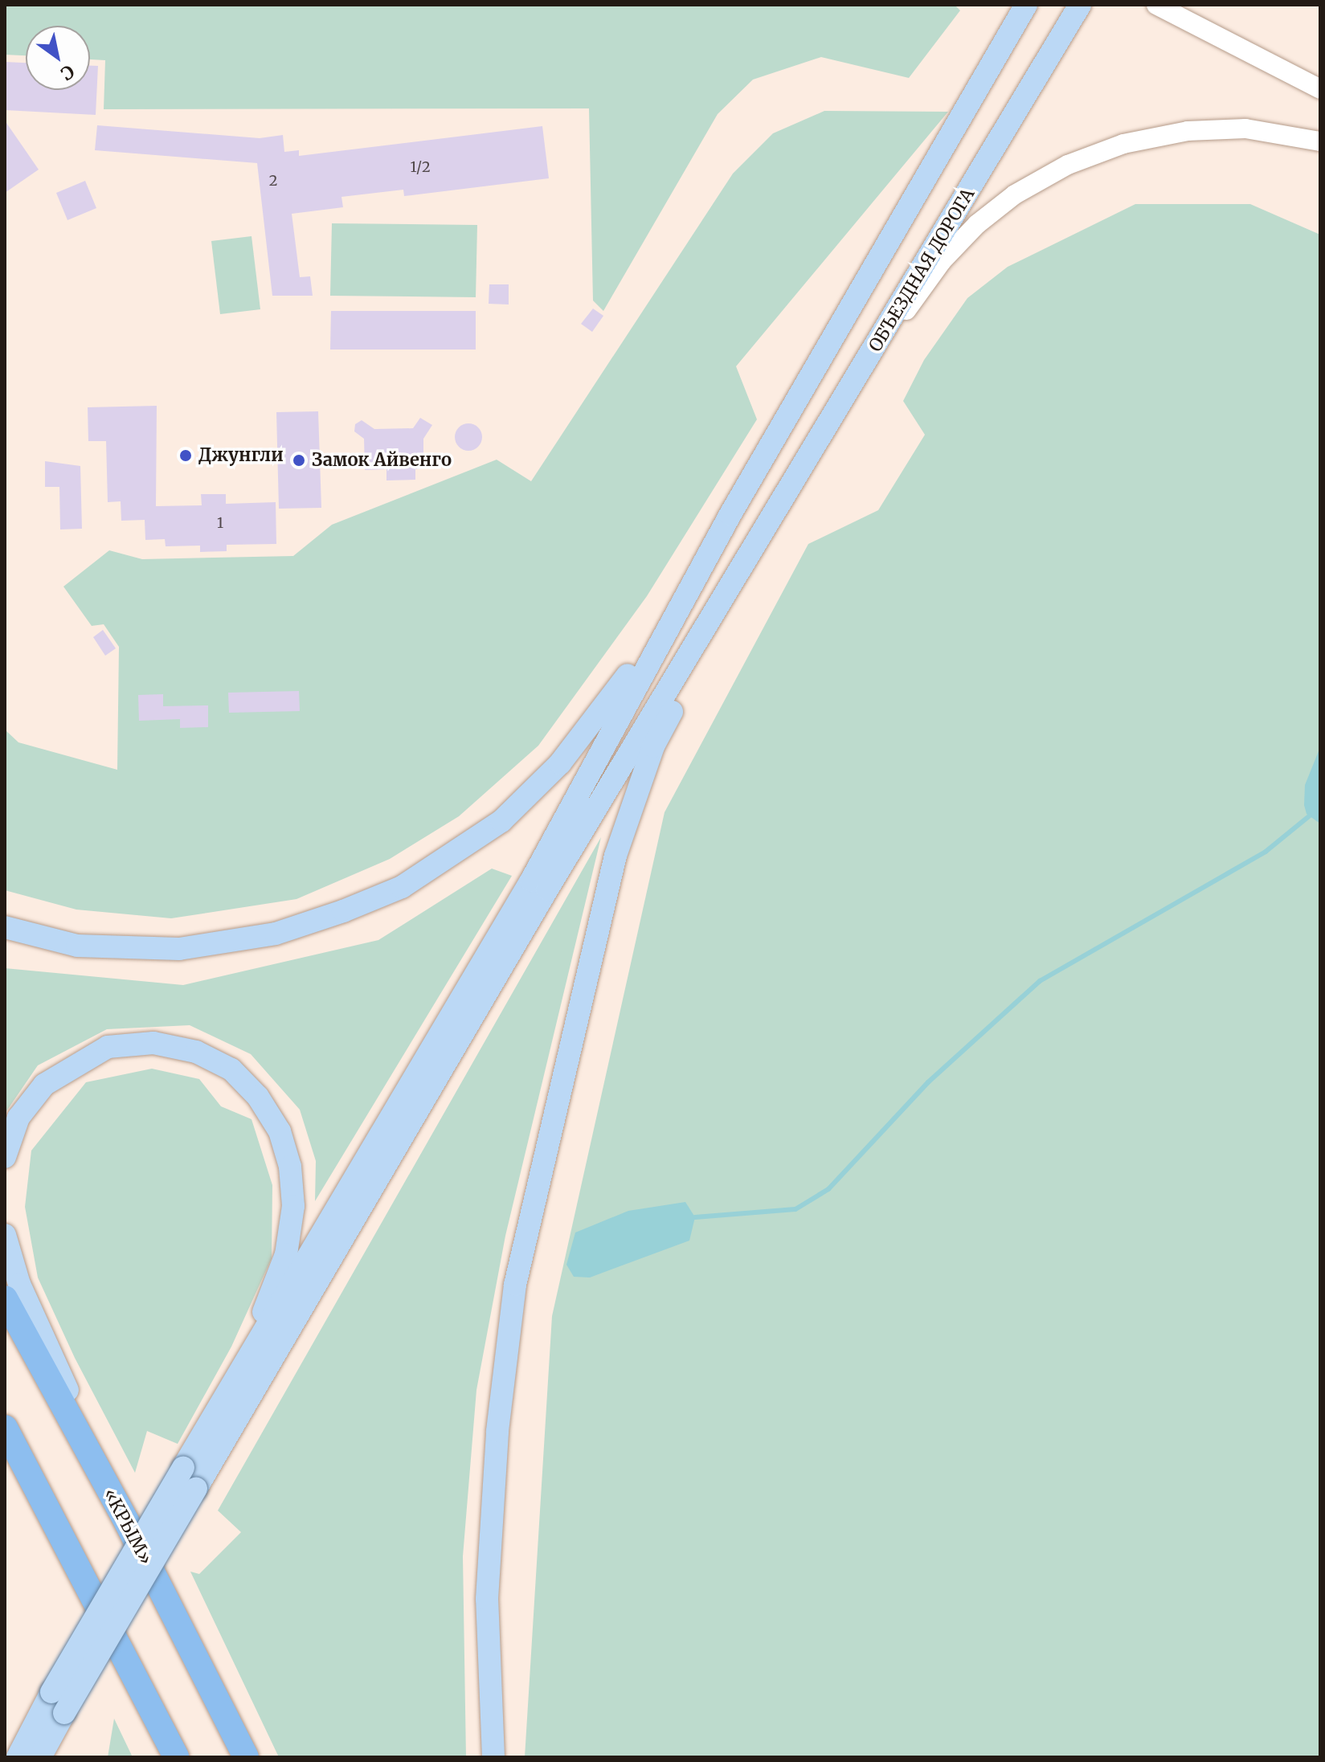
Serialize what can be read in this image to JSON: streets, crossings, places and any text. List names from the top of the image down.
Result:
{
  "streets": {
    "highway": ["«КРЫМ»"],
    "main road": ["ОБЪЕЗДНАЯ ДОРОГА"]
  },
  "places": ["Джунгли", "Замок Айвенго"],
  "house_numbers": ["1/2", "2", "1"],
  "north": "bottom right"
}
